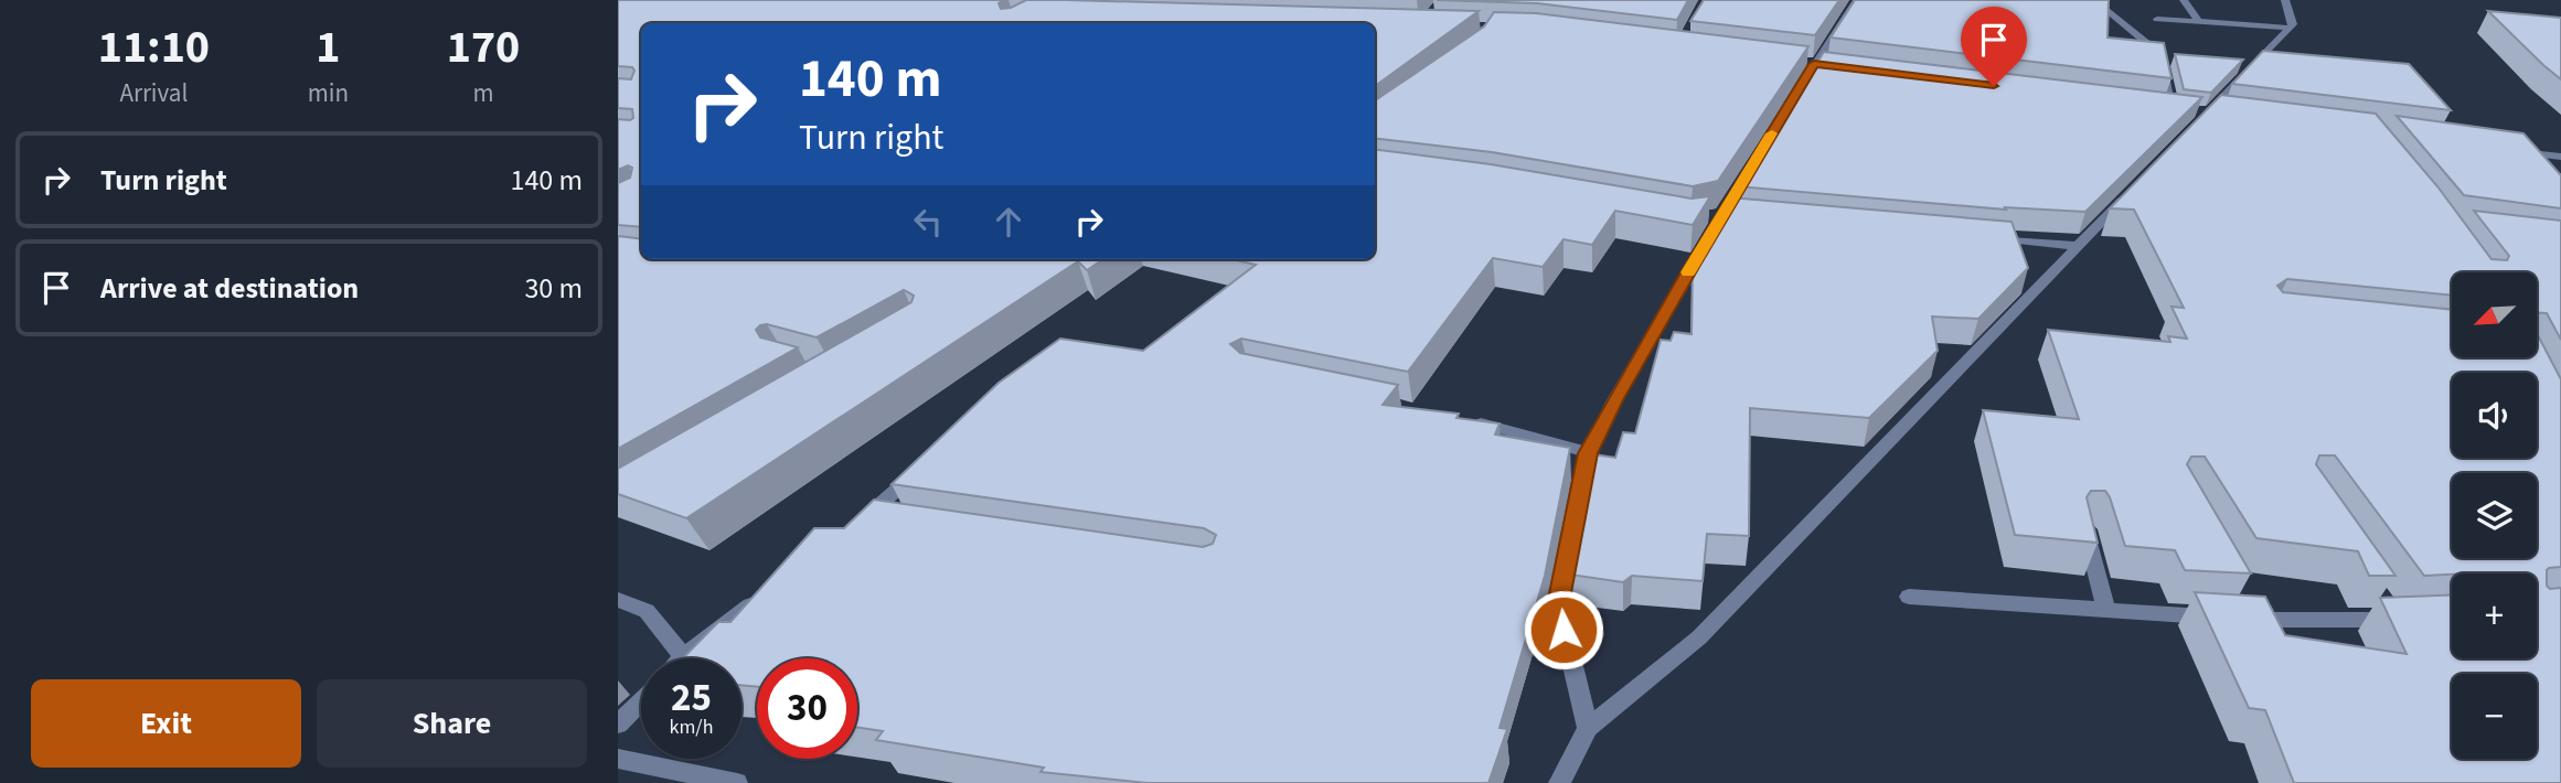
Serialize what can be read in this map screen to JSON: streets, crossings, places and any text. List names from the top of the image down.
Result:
{
  "north": "bottom left",
  "page": {
    "eta": [
      "11:10",
      "Arrival",
      "1",
      "min",
      "170",
      "m"
    ],
    "turn": ["140 m", "Turn right"],
    "list": [
      {
        "name": "Turn right",
        "value": "140 m"
      },
      {
        "name": "Arrive at destination",
        "value": "30 m"
      }
    ],
    "map_buttons": ["+", "−"],
    "speed": "25 km/h",
    "limit": "30",
    "buttons": ["Exit", "Share"]
  }
}
